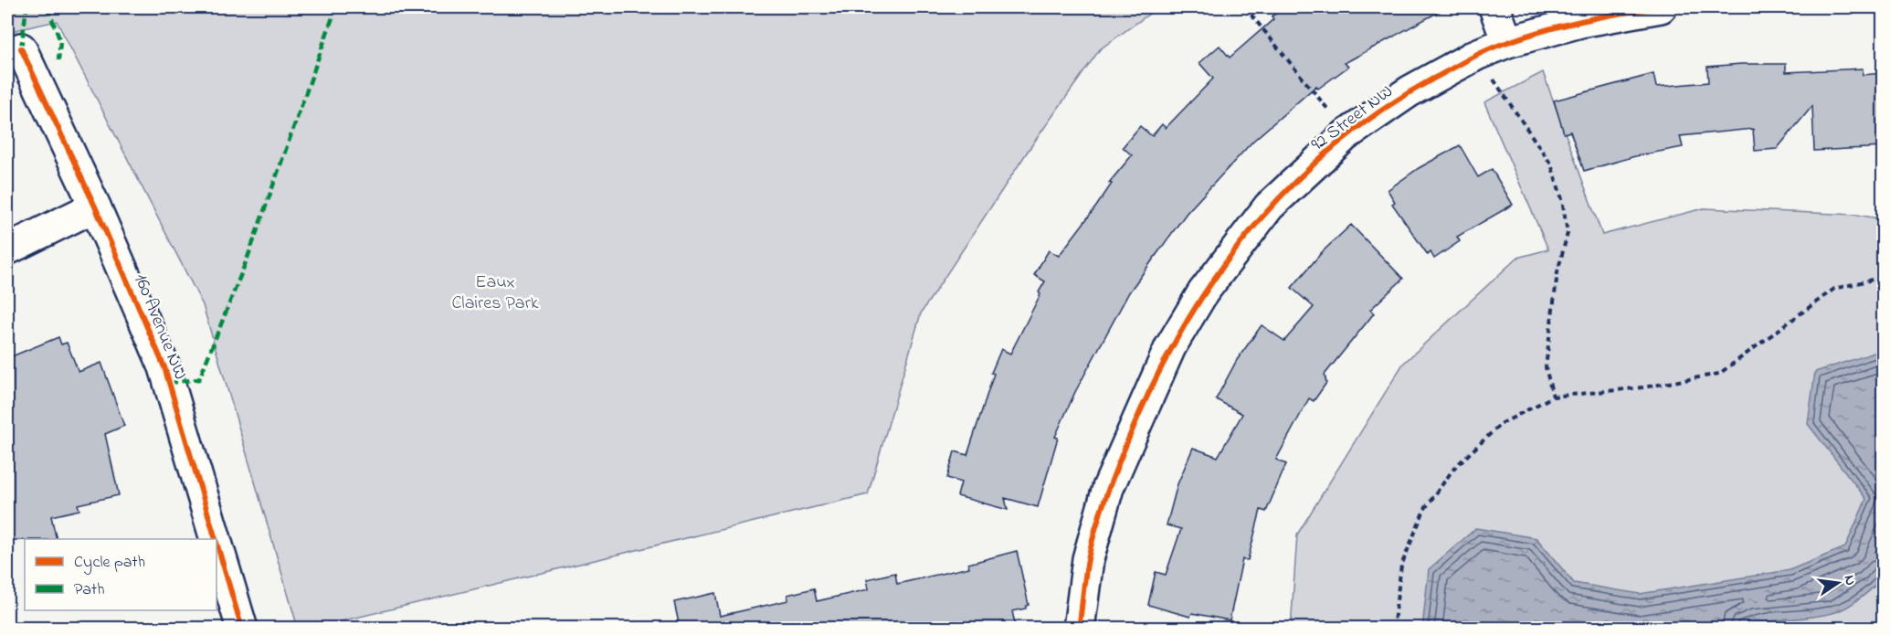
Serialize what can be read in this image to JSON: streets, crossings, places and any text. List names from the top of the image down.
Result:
{
  "streets": {
    "street": ["92 Street NW", "160 Avenue NW"]
  },
  "parks": ["Eaux Claires Park"],
  "legend": ["Cycle path", "Path"],
  "north": "right"
}
